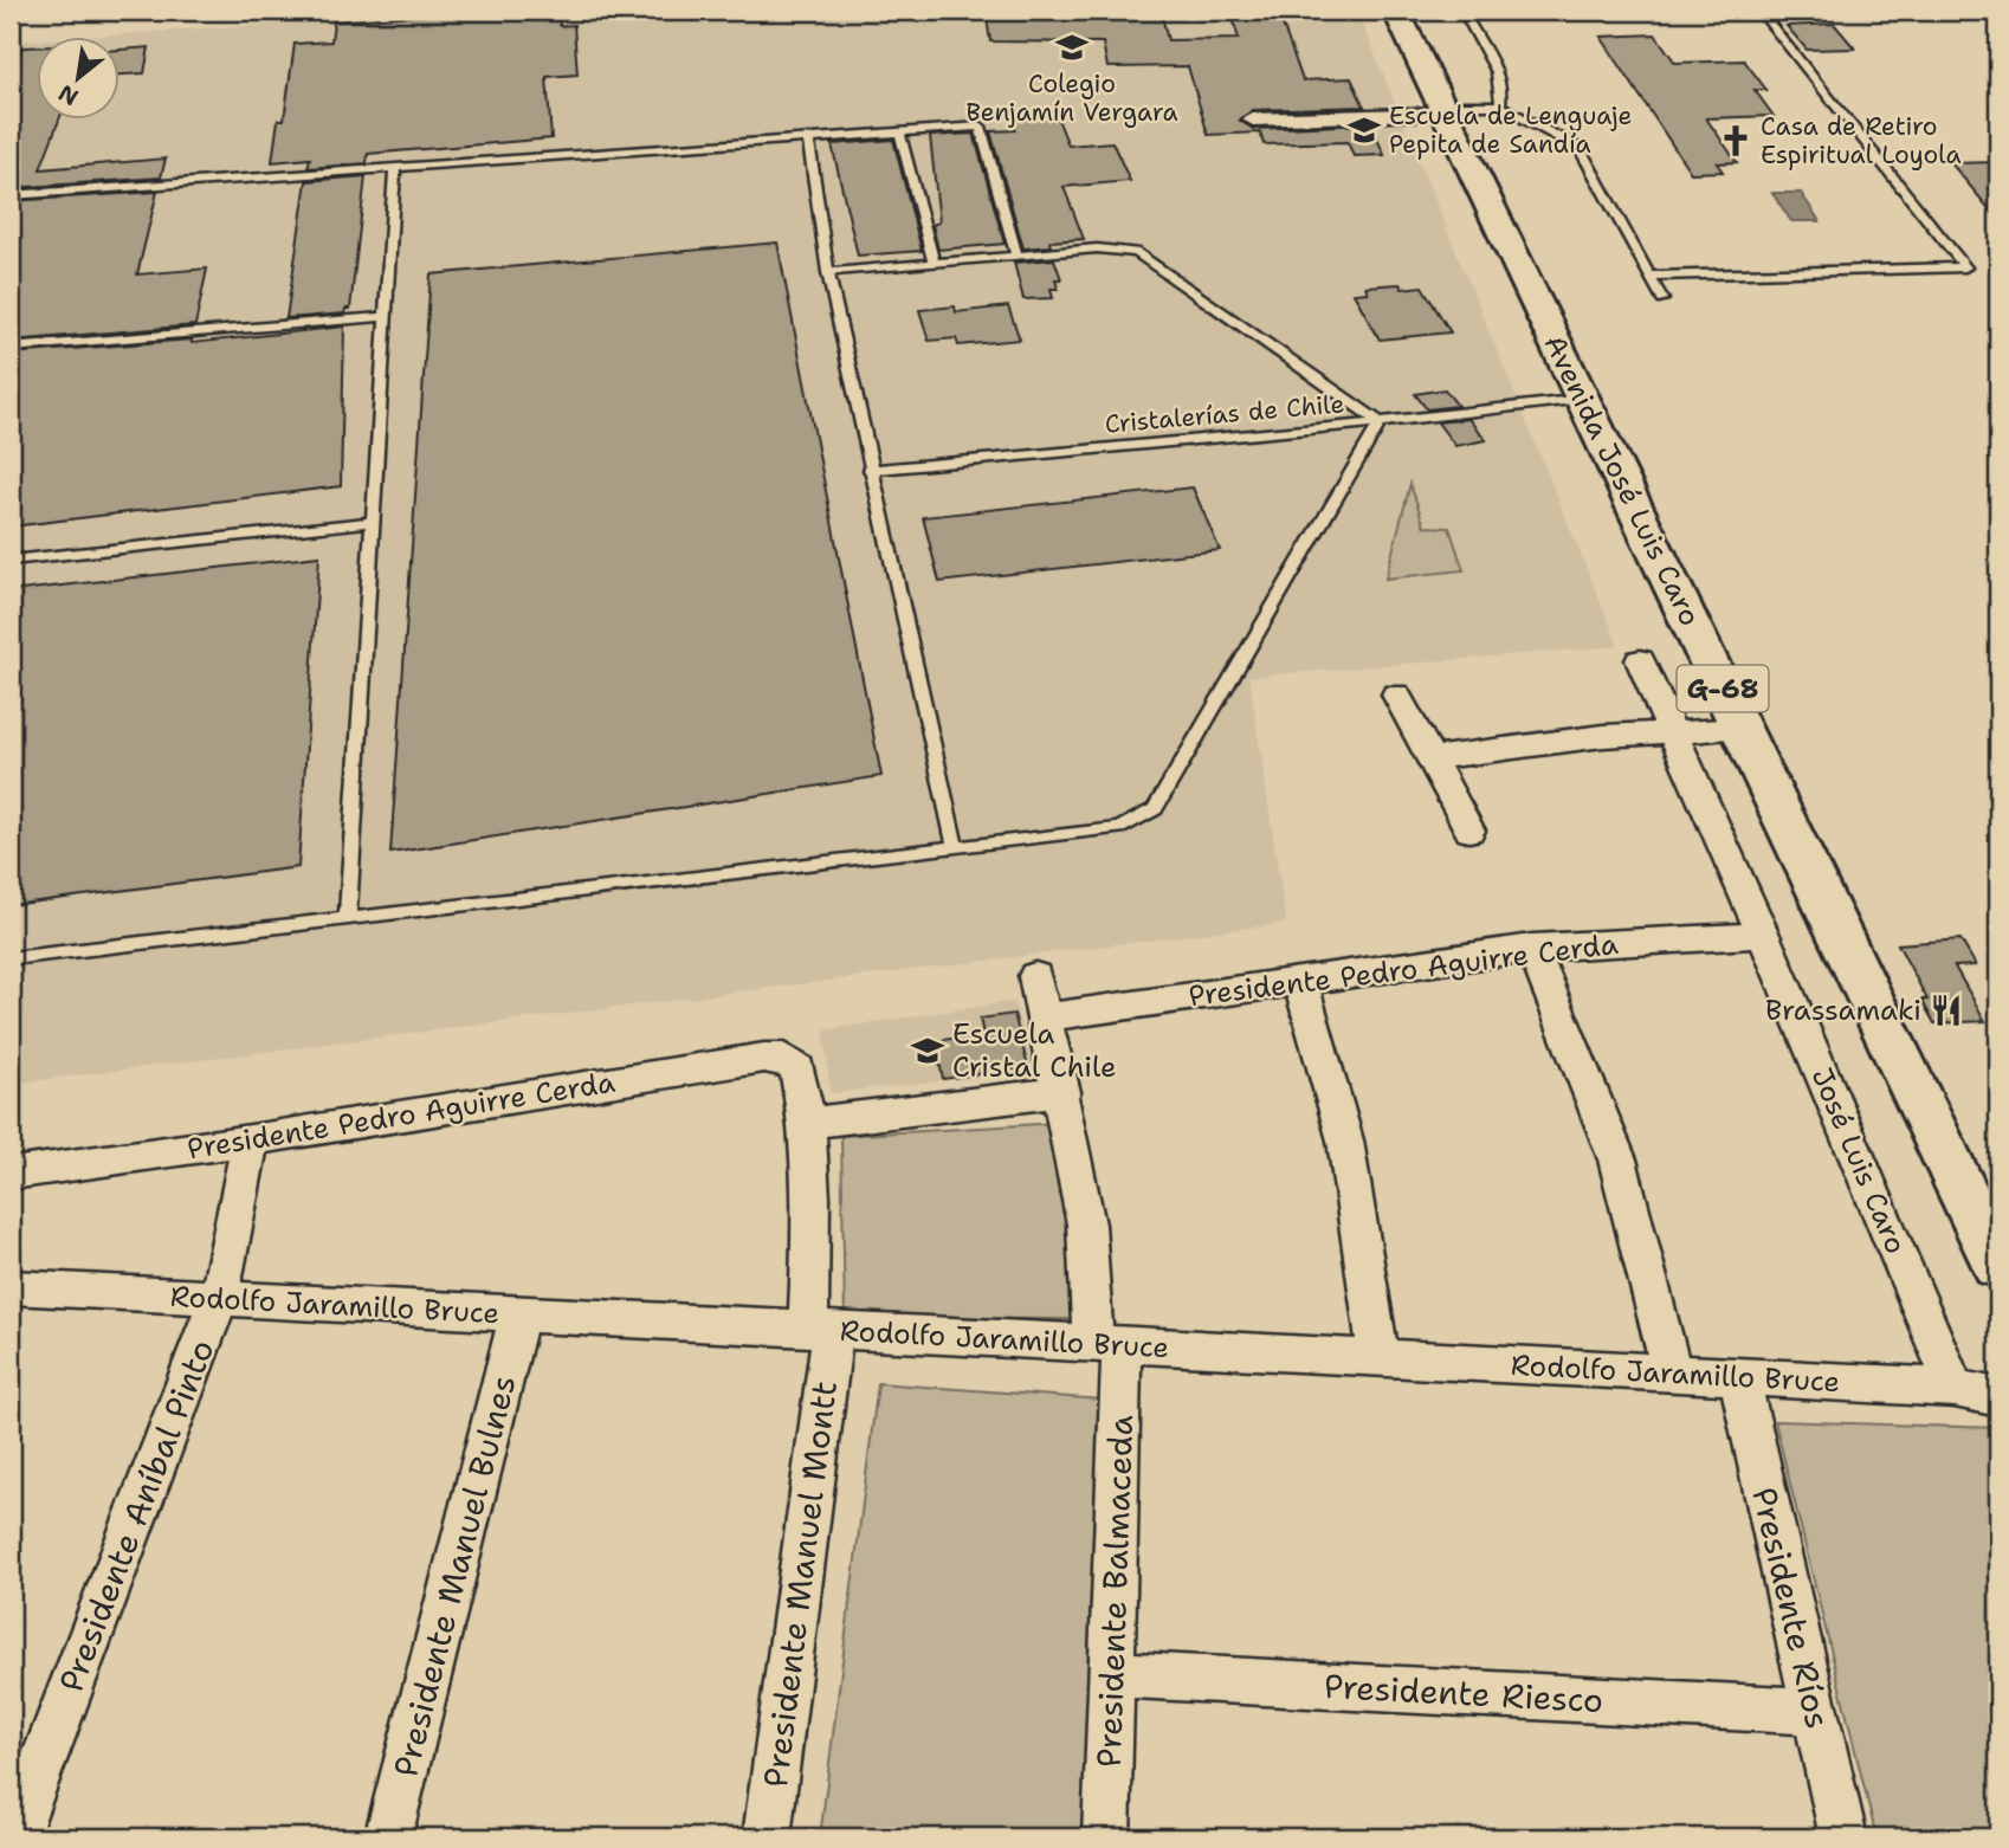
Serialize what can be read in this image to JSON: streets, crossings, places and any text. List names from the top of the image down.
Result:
{
  "streets": {
    "main road": ["Avenida José Luis Caro", "G-68"],
    "street": [
      "Presidente Pedro Aguirre Cerda",
      "José Luis Caro",
      "Rodolfo Jaramillo Bruce",
      "Presidente Aníbal Pinto",
      "Presidente Manuel Bulnes",
      "Presidente Manuel Montt",
      "Presidente Balmaceda",
      "Presidente Ríos",
      "Presidente Riesco"
    ],
    "lane": ["Cristalerías de Chile"]
  },
  "crossings": [
    ["Cristalerías de Chile", "Avenida José Luis Caro"],
    ["Presidente Pedro Aguirre Cerda", "José Luis Caro"],
    ["Presidente Pedro Aguirre Cerda", "Presidente Aníbal Pinto"],
    ["Presidente Pedro Aguirre Cerda", "Presidente Manuel Montt"],
    ["Presidente Pedro Aguirre Cerda", "Presidente Balmaceda"],
    ["José Luis Caro", "Rodolfo Jaramillo Bruce"],
    ["Rodolfo Jaramillo Bruce", "Presidente Aníbal Pinto"],
    ["Rodolfo Jaramillo Bruce", "Presidente Manuel Bulnes"],
    ["Rodolfo Jaramillo Bruce", "Presidente Manuel Montt"],
    ["Rodolfo Jaramillo Bruce", "Presidente Balmaceda"],
    ["Rodolfo Jaramillo Bruce", "Presidente Ríos"],
    ["Presidente Balmaceda", "Presidente Riesco"],
    ["Presidente Ríos", "Presidente Riesco"]
  ],
  "places": {
    "school or university": ["Colegio Benjamín Vergara", "Escuela de Lenguaje Pepita de Sandía", "Escuela Cristal Chile"],
    "church": ["Casa de Retiro Espiritual Loyola"],
    "restaurant": ["Brassamaki"]
  },
  "north": "bottom left"
}
